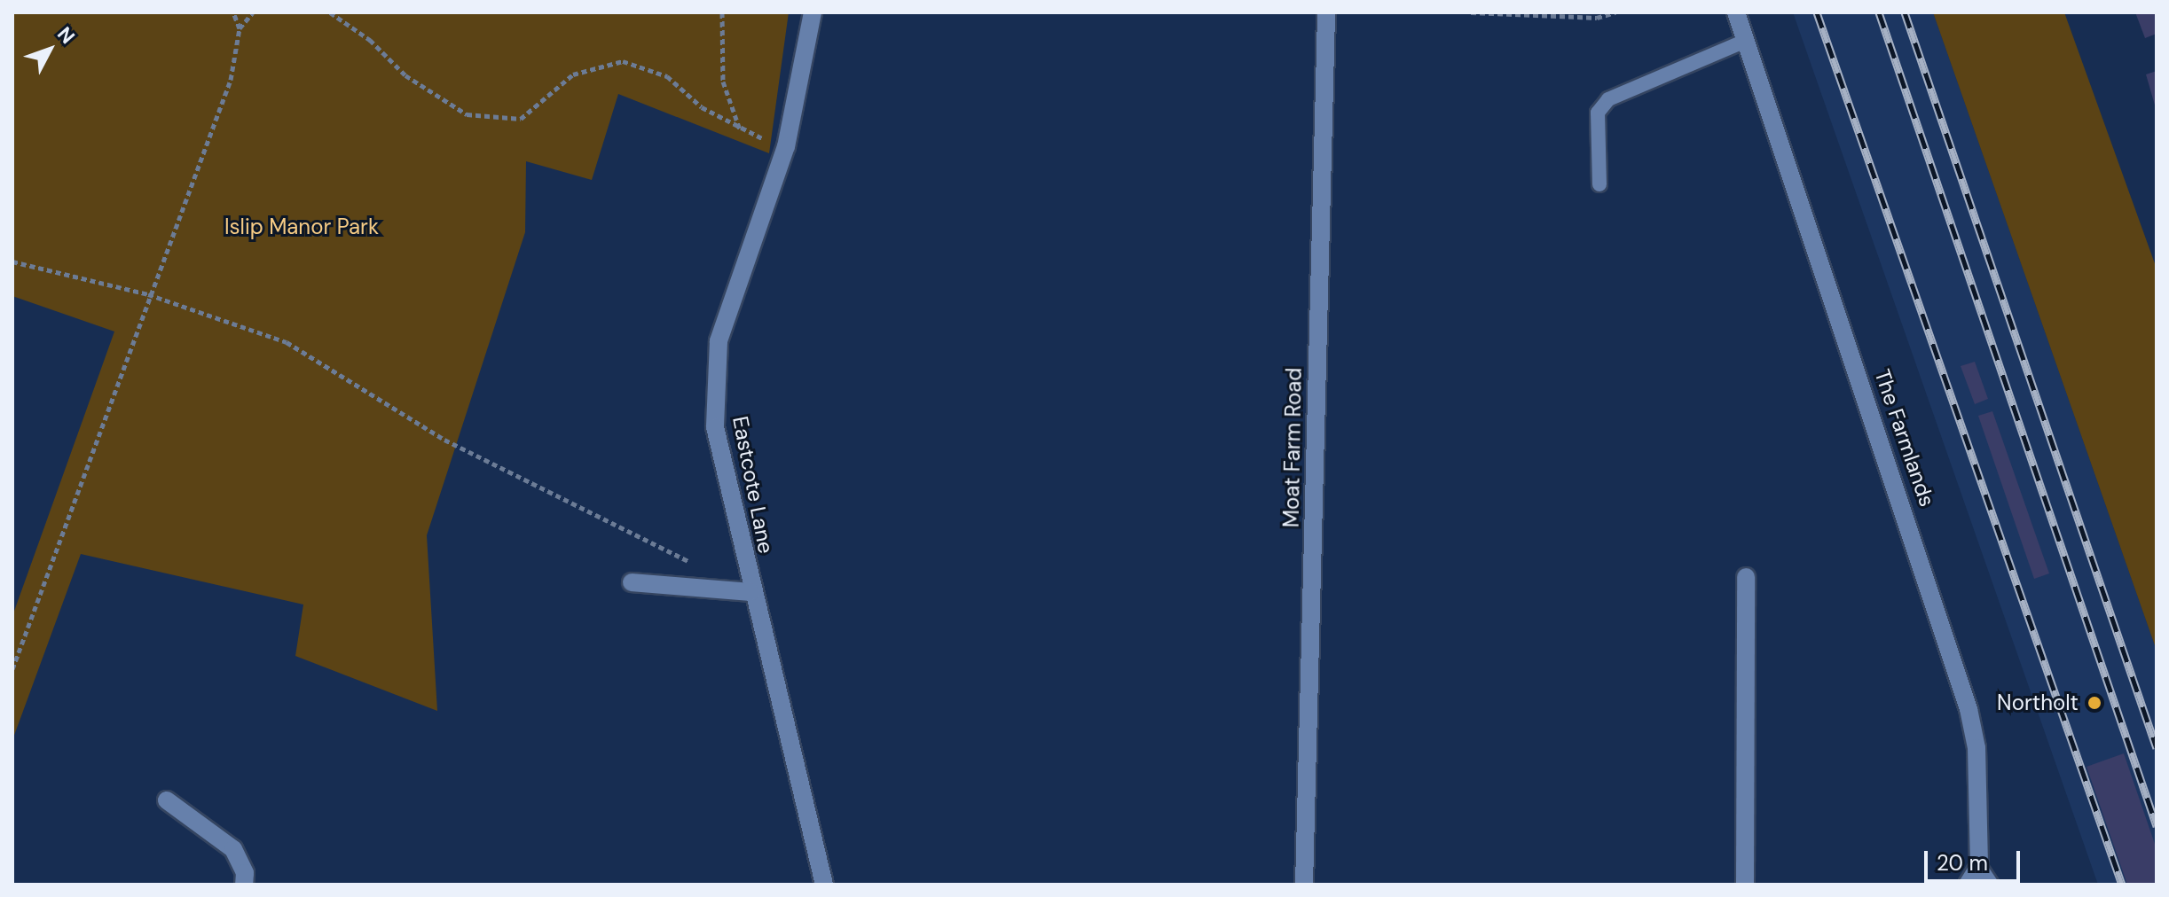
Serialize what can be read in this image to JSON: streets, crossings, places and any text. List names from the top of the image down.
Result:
{
  "streets": {
    "street": ["The Farmlands", "Moat Farm Road", "Eastcote Lane"]
  },
  "parks": ["Islip Manor Park"],
  "places": ["Northolt"],
  "scale_bar": "20 m",
  "north": "top right"
}
